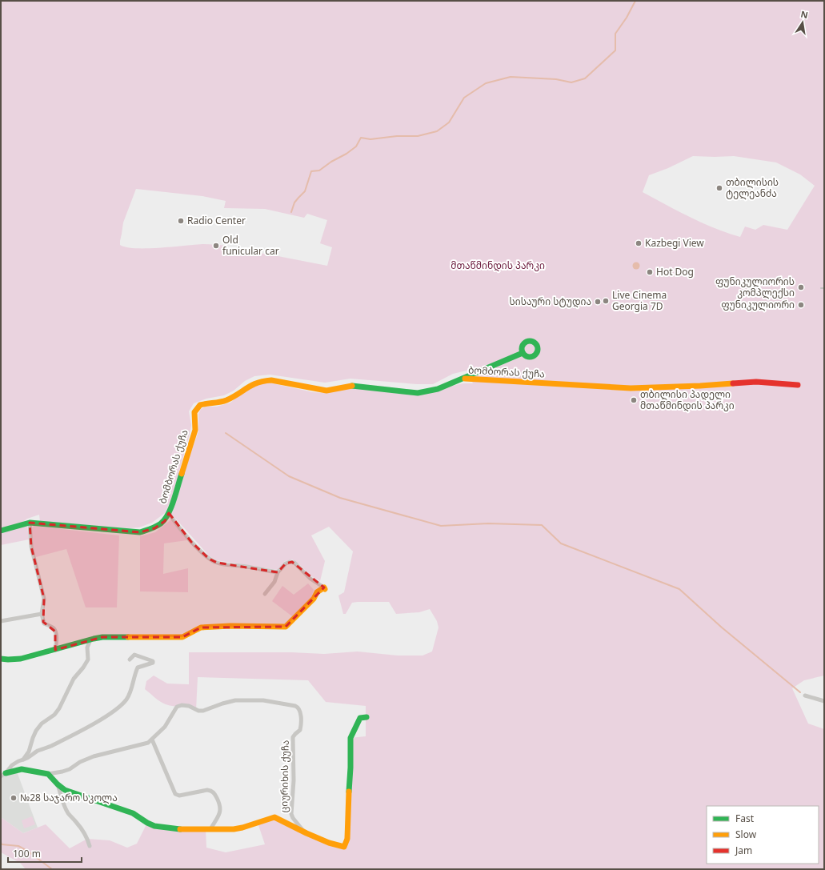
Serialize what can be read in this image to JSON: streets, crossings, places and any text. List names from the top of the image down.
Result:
{
  "streets": {
    "street": ["ბომბორას ქუჩა", "ციურიხის ქუჩა"]
  },
  "parks": ["მთაწმინდის პარკი"],
  "places": [
    "თბილისის ტელეანძა",
    "Radio Center",
    "Kazbegi View",
    "Old funicular car",
    "Hot Dog",
    "ფუნიკულიორის კომპლექსი",
    "Live Cinema Georgia 7D",
    "სისაური სტუდია",
    "ფუნიკულიორი",
    "თბილისი პადელი მთაწმინდის პარკი",
    "№28 საჯარო სკოლა"
  ],
  "legend": ["Fast", "Slow", "Jam"],
  "scale_bar": "100 m",
  "north": "top"
}
